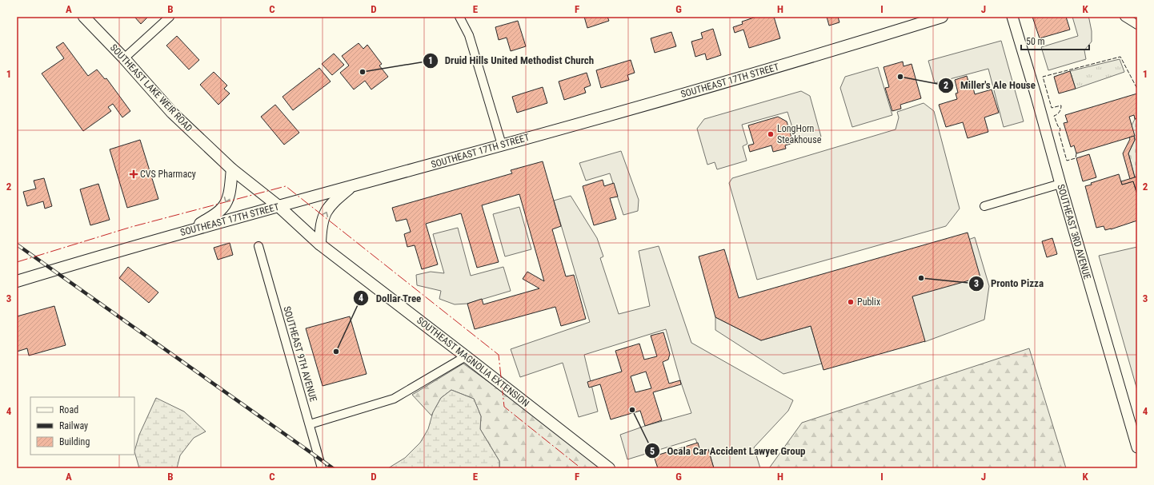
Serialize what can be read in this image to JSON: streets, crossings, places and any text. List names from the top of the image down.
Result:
{
  "streets": {
    "main road": ["SOUTHEAST 17TH STREET", "SOUTHEAST LAKE WEIR ROAD", "SOUTHEAST MAGNOLIA EXTENSION"],
    "street": ["SOUTHEAST 3RD AVENUE", "SOUTHEAST 9TH AVENUE"]
  },
  "crossings": [
    ["SOUTHEAST 17TH STREET", "SOUTHEAST LAKE WEIR ROAD"],
    ["SOUTHEAST 17TH STREET", "SOUTHEAST MAGNOLIA EXTENSION"],
    ["SOUTHEAST LAKE WEIR ROAD", "SOUTHEAST MAGNOLIA EXTENSION"]
  ],
  "places": {
    "other": [
      "Druid Hills United Methodist Church",
      "Miller's Ale House",
      "LongHorn Steakhouse",
      "Pronto Pizza",
      "Publix",
      "Dollar Tree",
      "Ocala Car Accident Lawyer Group"
    ],
    "health": ["CVS Pharmacy"]
  },
  "legend": ["Road", "Railway", "Building"],
  "scale_bar": "50 m",
  "grid": {
    "columns": [
      "A",
      "B",
      "C",
      "D",
      "E",
      "F",
      "G",
      "H",
      "I",
      "J",
      "K"
    ],
    "rows": [
      "1",
      "2",
      "3",
      "4"
    ]
  }
}
